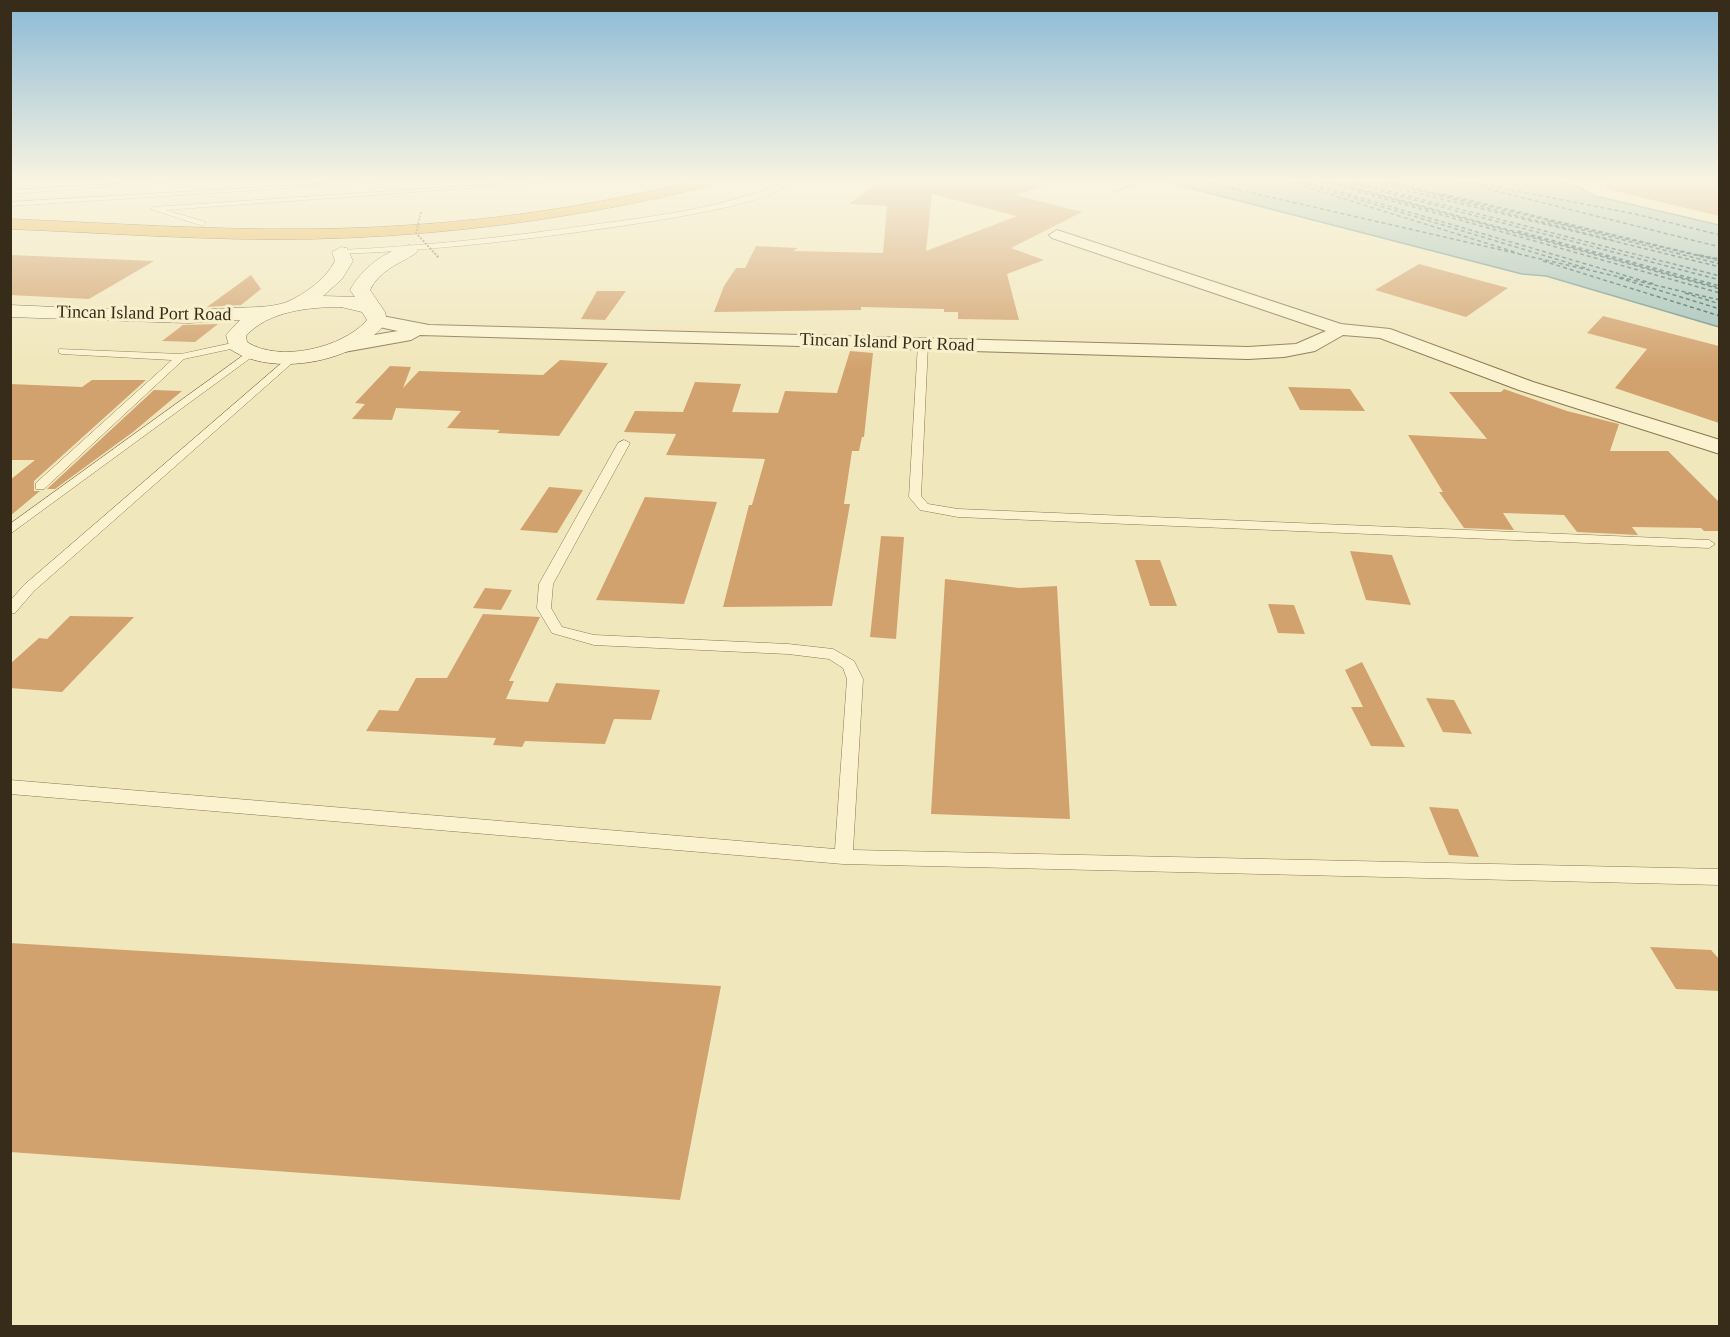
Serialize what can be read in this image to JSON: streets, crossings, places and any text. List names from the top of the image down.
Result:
{
  "streets": {
    "street": ["Tincan Island Port Road"]
  }
}
